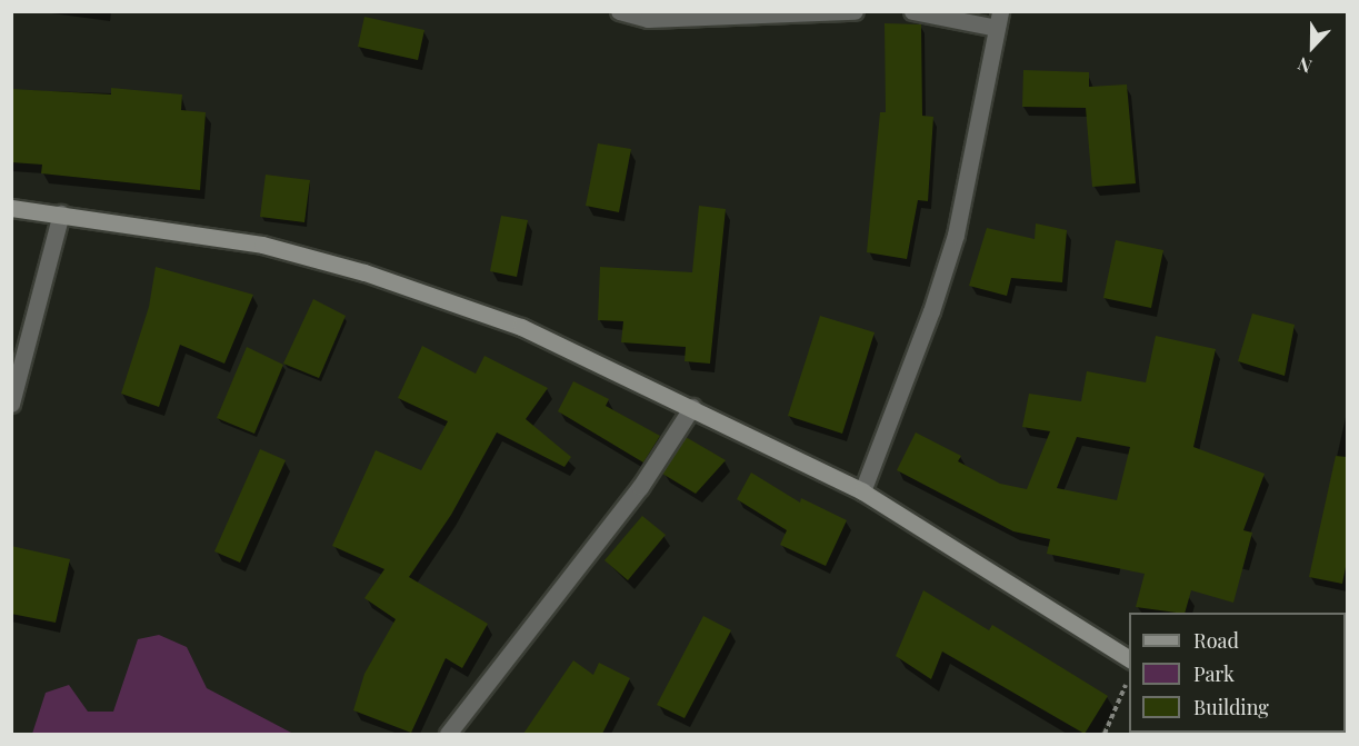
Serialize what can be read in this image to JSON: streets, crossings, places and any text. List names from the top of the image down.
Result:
{
  "legend": ["Road", "Park", "Building"],
  "north": "bottom"
}
